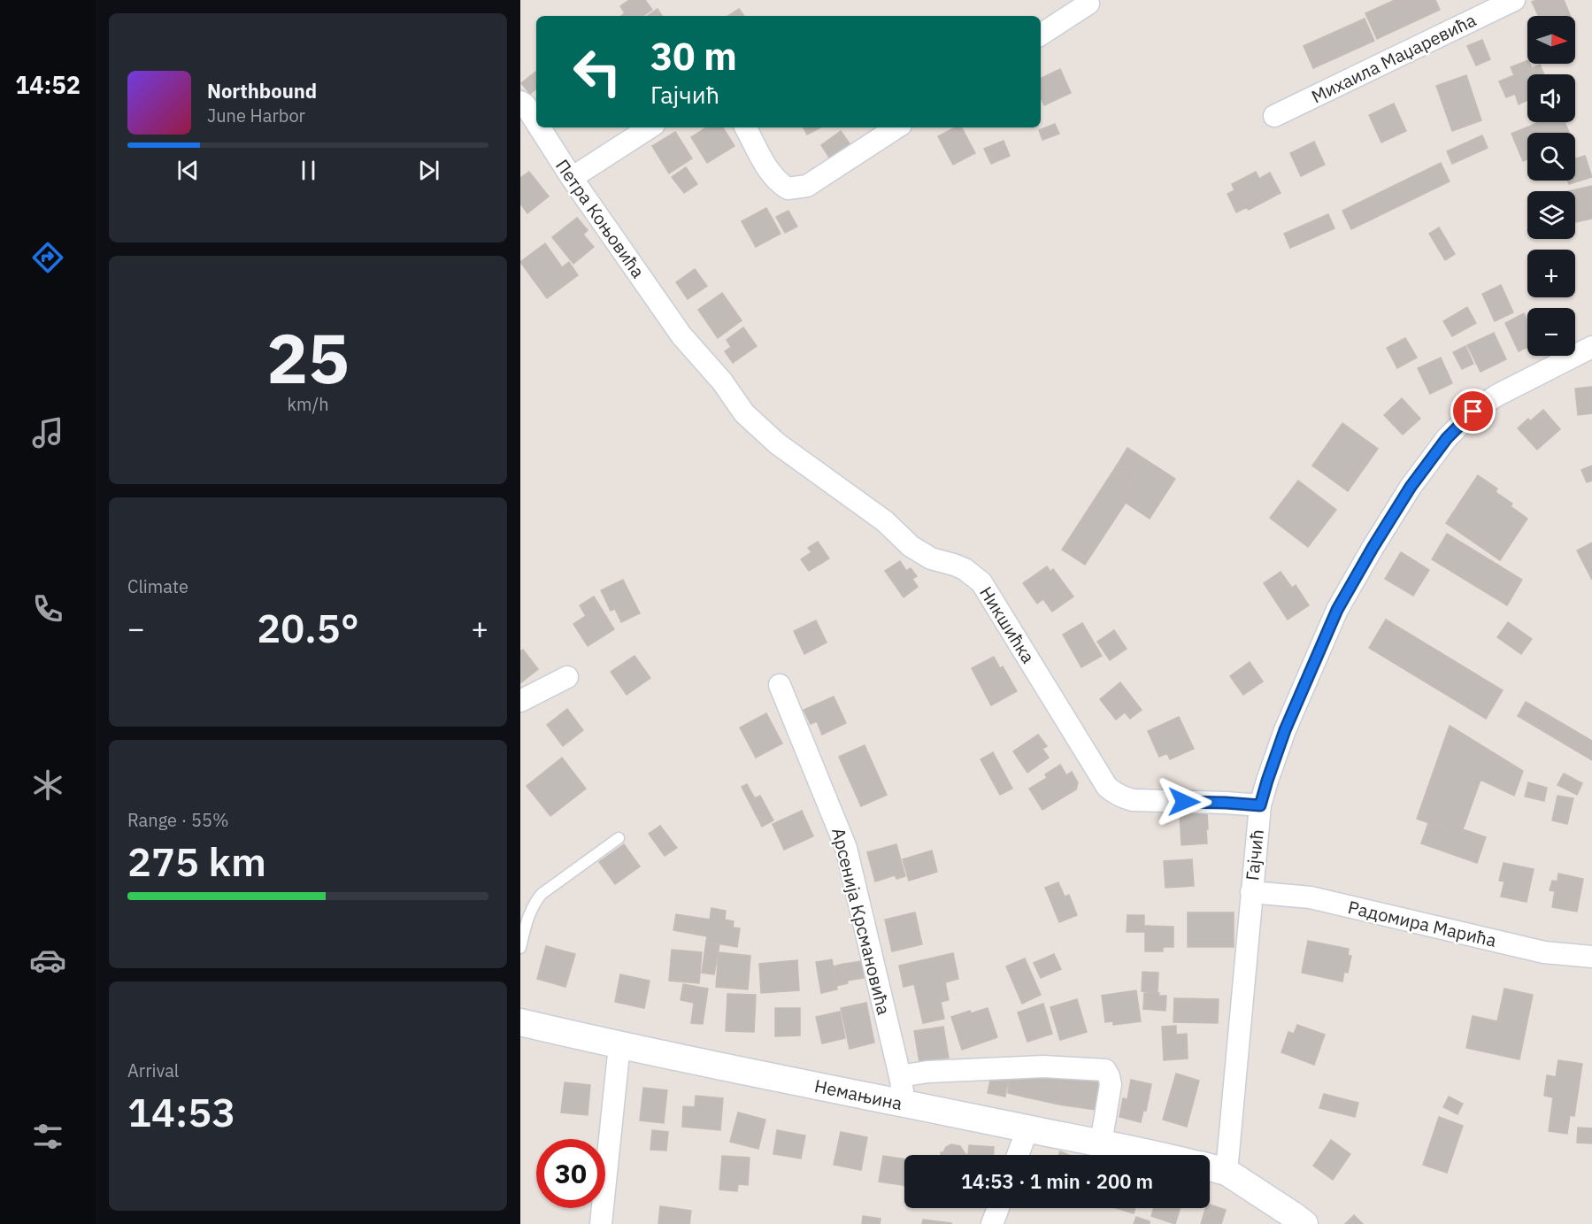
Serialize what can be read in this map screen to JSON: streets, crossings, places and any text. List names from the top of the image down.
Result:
{
  "streets": {
    "street": [
      "Михаила Маџаревића",
      "Петра Коњовића",
      "Никшићка",
      "Гајчић",
      "Арсенија Крсмановића",
      "Радомира Марића",
      "Немањина"
    ]
  },
  "crossings": [
    ["Петра Коњовића", "Никшићка"],
    ["Никшићка", "Гајчић"],
    ["Гајчић", "Радомира Марића"],
    ["Гајчић", "Немањина"],
    ["Арсенија Крсмановића", "Немањина"]
  ],
  "north": "right",
  "page": {
    "tabs": "14:52",
    "map_buttons": ["+", "−"],
    "turn": ["30 m", "Гајчић"],
    "song": ["Northbound", "June Harbor"],
    "tile": [
      ["25", "km/h"],
      "Climate",
      ["Range · 55%", "275 km"],
      ["Arrival", "14:53"]
    ],
    "heat": ["−", "20.5°", "+"],
    "limit": "30",
    "trip": "14:53 · 1 min · 200 m"
  }
}
